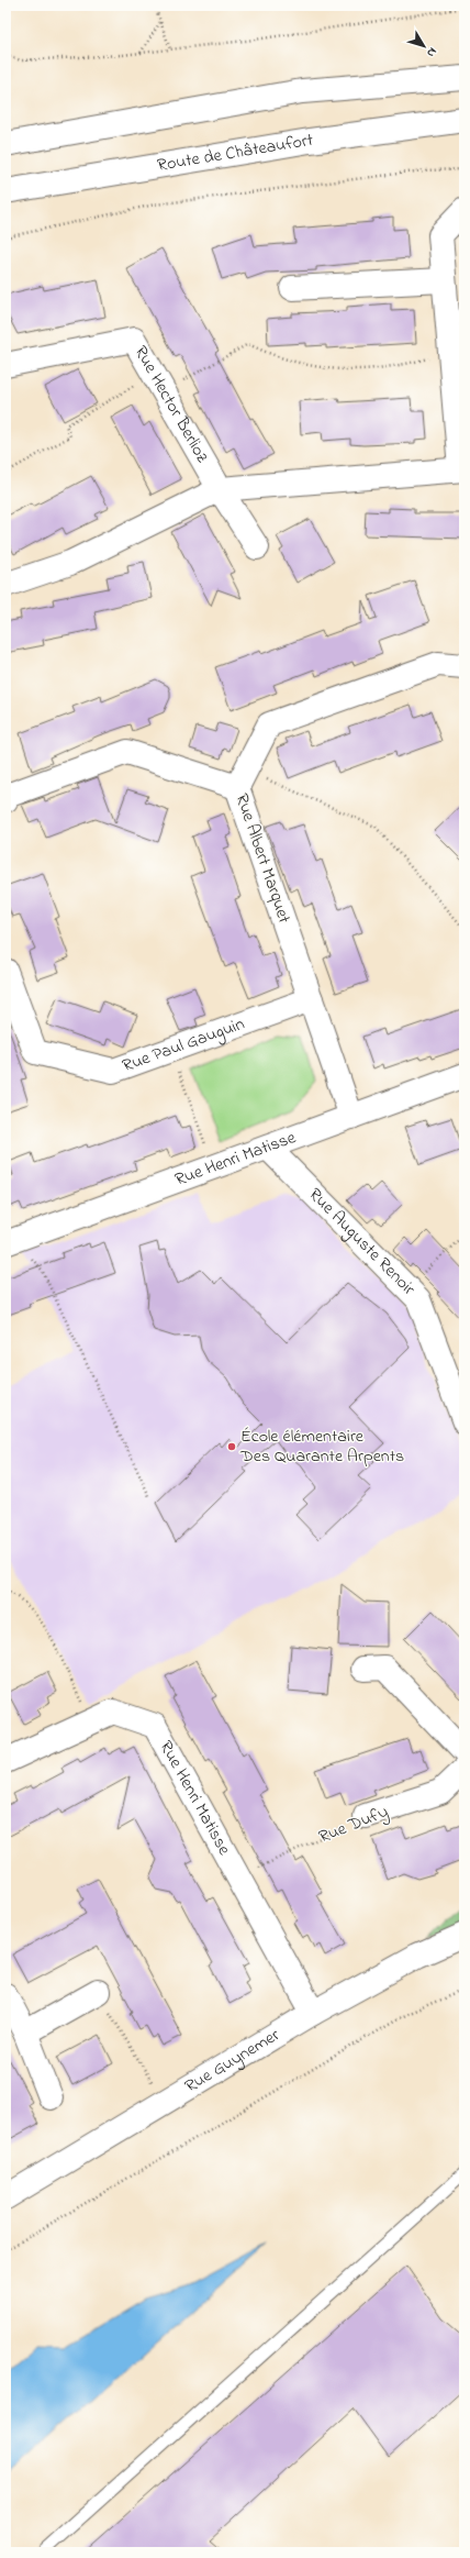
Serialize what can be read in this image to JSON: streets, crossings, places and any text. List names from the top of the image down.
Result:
{
  "streets": {
    "street": [
      "Route de Châteaufort",
      "Rue Hector Berlioz",
      "Rue Albert Marquet",
      "Rue Paul Gauguin",
      "Rue Henri Matisse",
      "Rue Auguste Renoir",
      "Rue Dufy",
      "Rue Guynemer"
    ]
  },
  "crossings": [
    ["Rue Albert Marquet", "Rue Paul Gauguin"],
    ["Rue Albert Marquet", "Rue Henri Matisse"],
    ["Rue Henri Matisse", "Rue Auguste Renoir"],
    ["Rue Henri Matisse", "Rue Dufy"],
    ["Rue Henri Matisse", "Rue Guynemer"]
  ],
  "places": ["École élémentaire Des Quarante Arpents"],
  "north": "bottom right"
}
